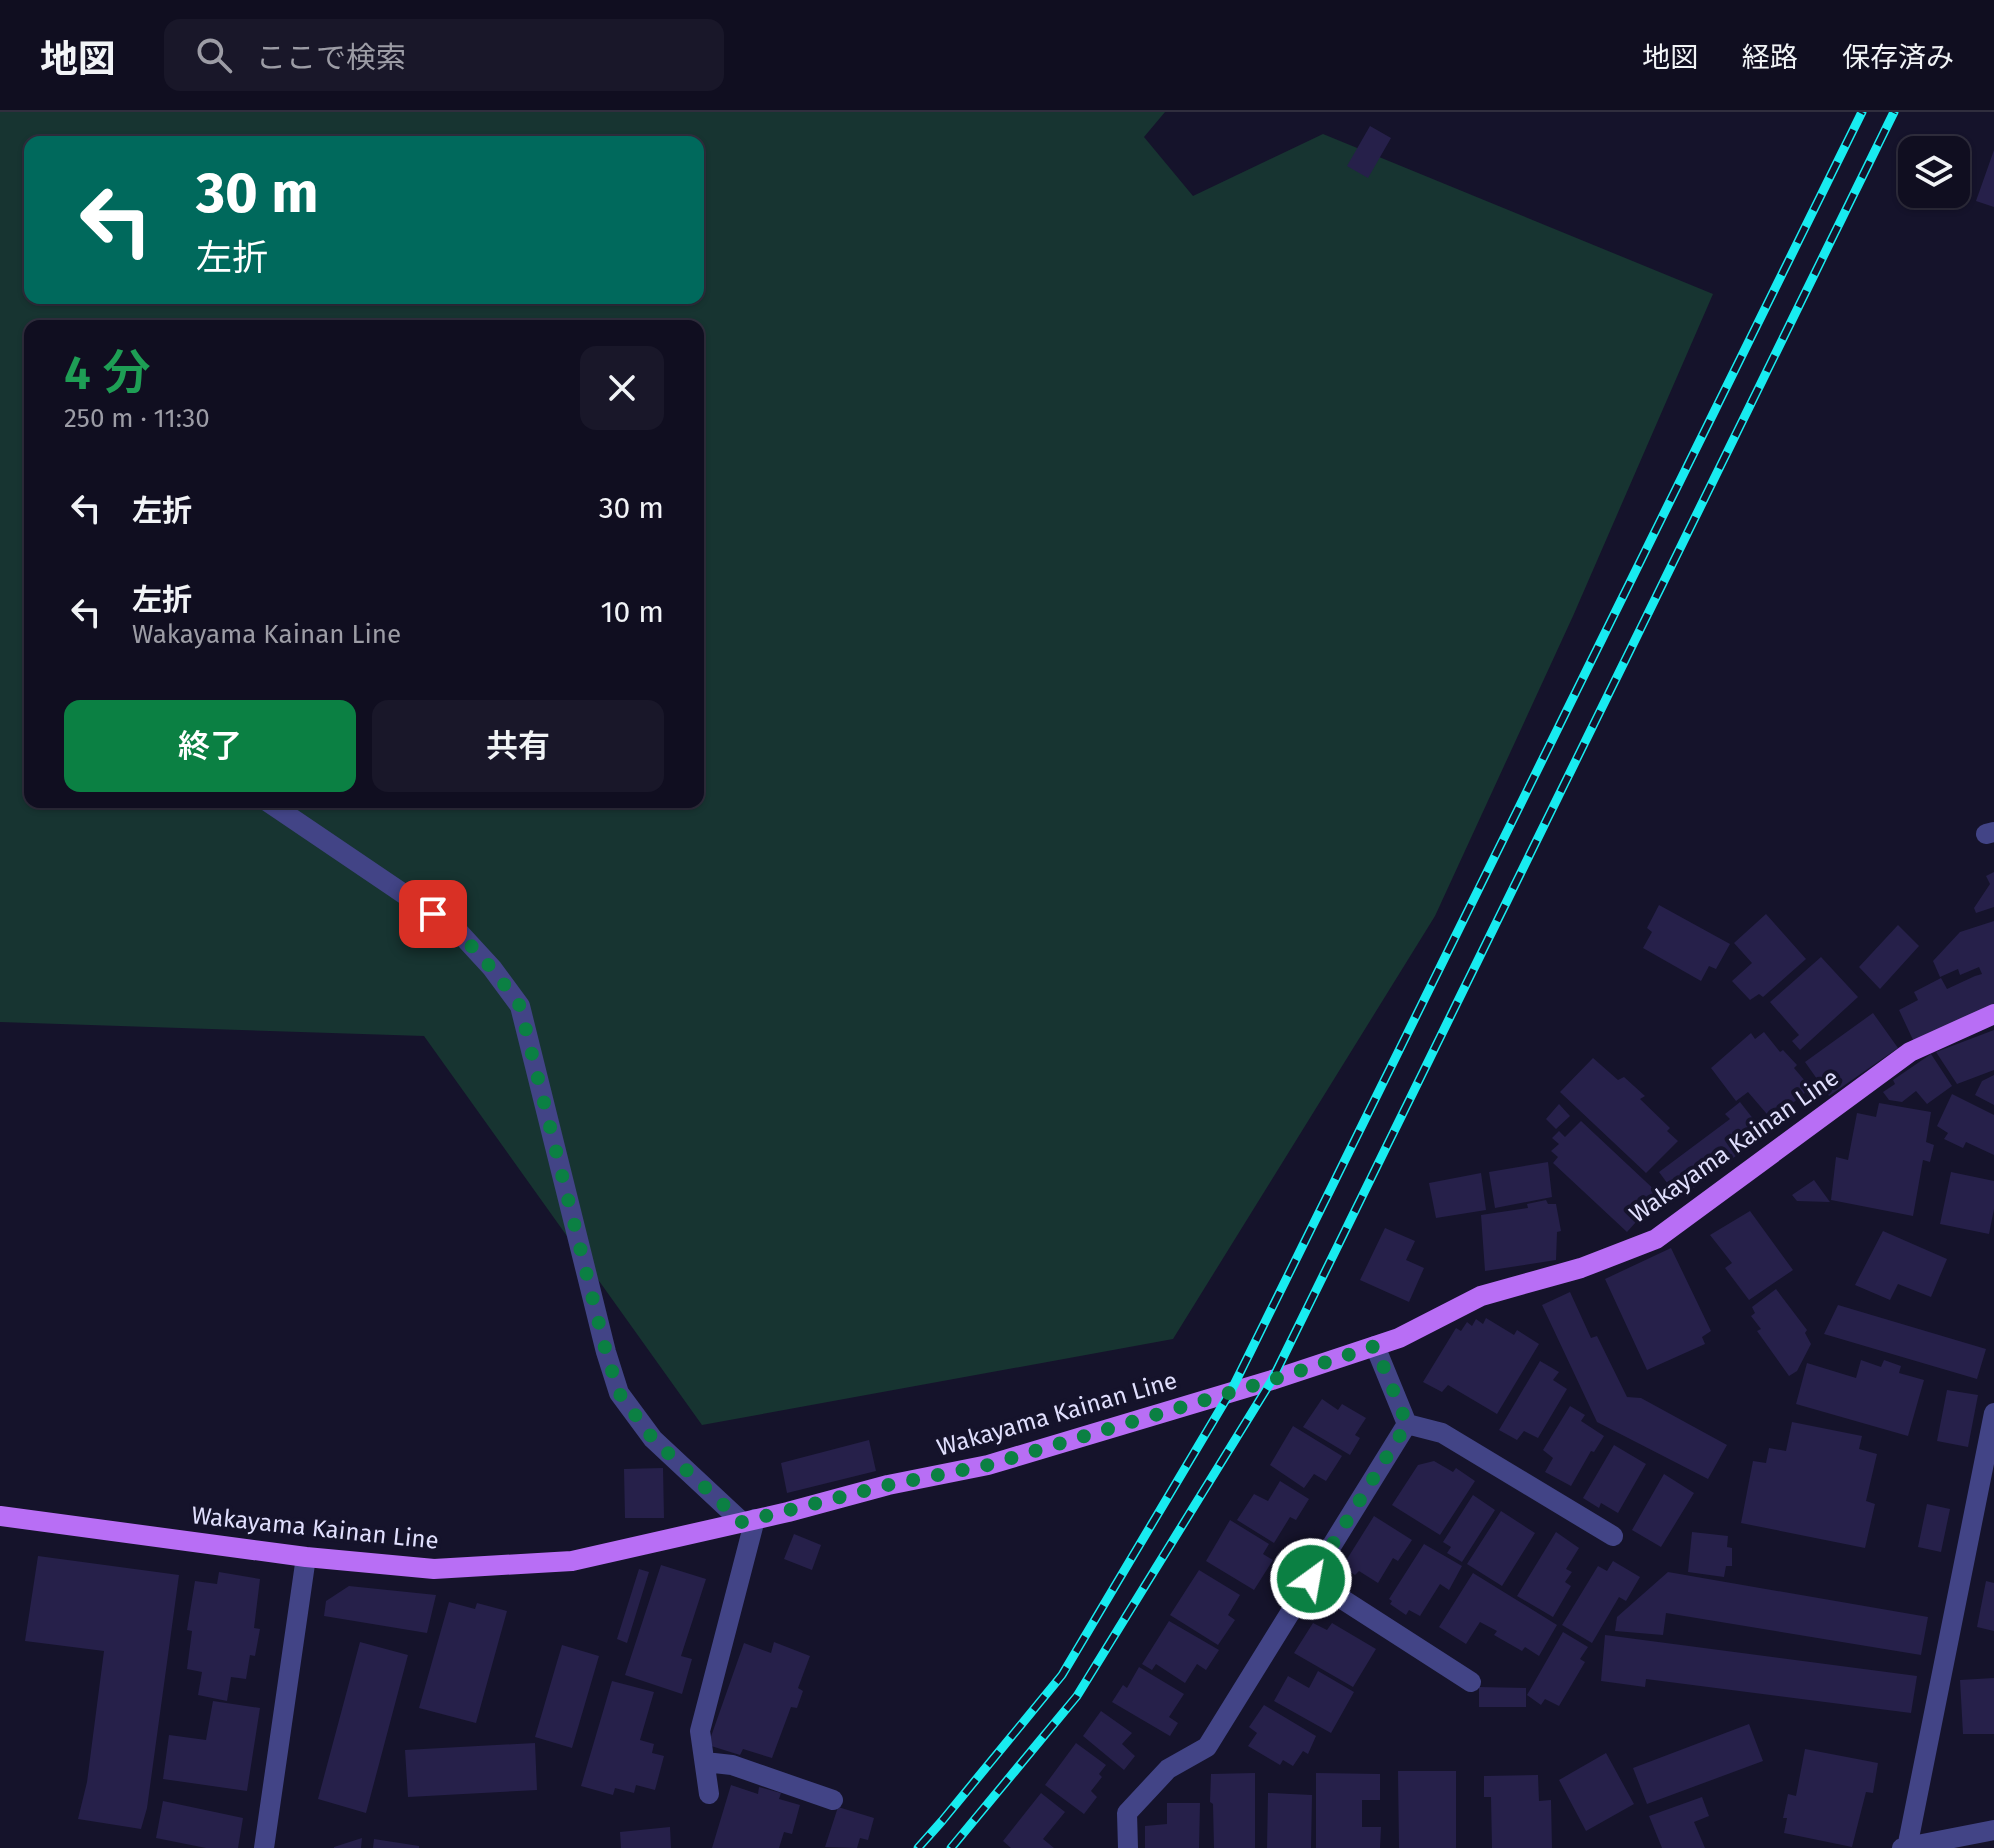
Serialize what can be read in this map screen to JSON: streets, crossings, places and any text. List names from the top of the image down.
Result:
{
  "streets": {
    "main road": ["Wakayama Kainan Line"]
  },
  "page": {
    "header": "地図",
    "search": "ここで検索",
    "nav": ["地図", "経路", "保存済み"],
    "turn": ["30 m", "左折"],
    "heading": ["4 分", "250 m · 11:30"],
    "list": [
      {
        "name": "左折",
        "value": "30 m"
      },
      {
        "name": "左折",
        "note": "Wakayama Kainan Line",
        "value": "10 m"
      }
    ],
    "buttons": ["終了", "共有"]
  }
}
